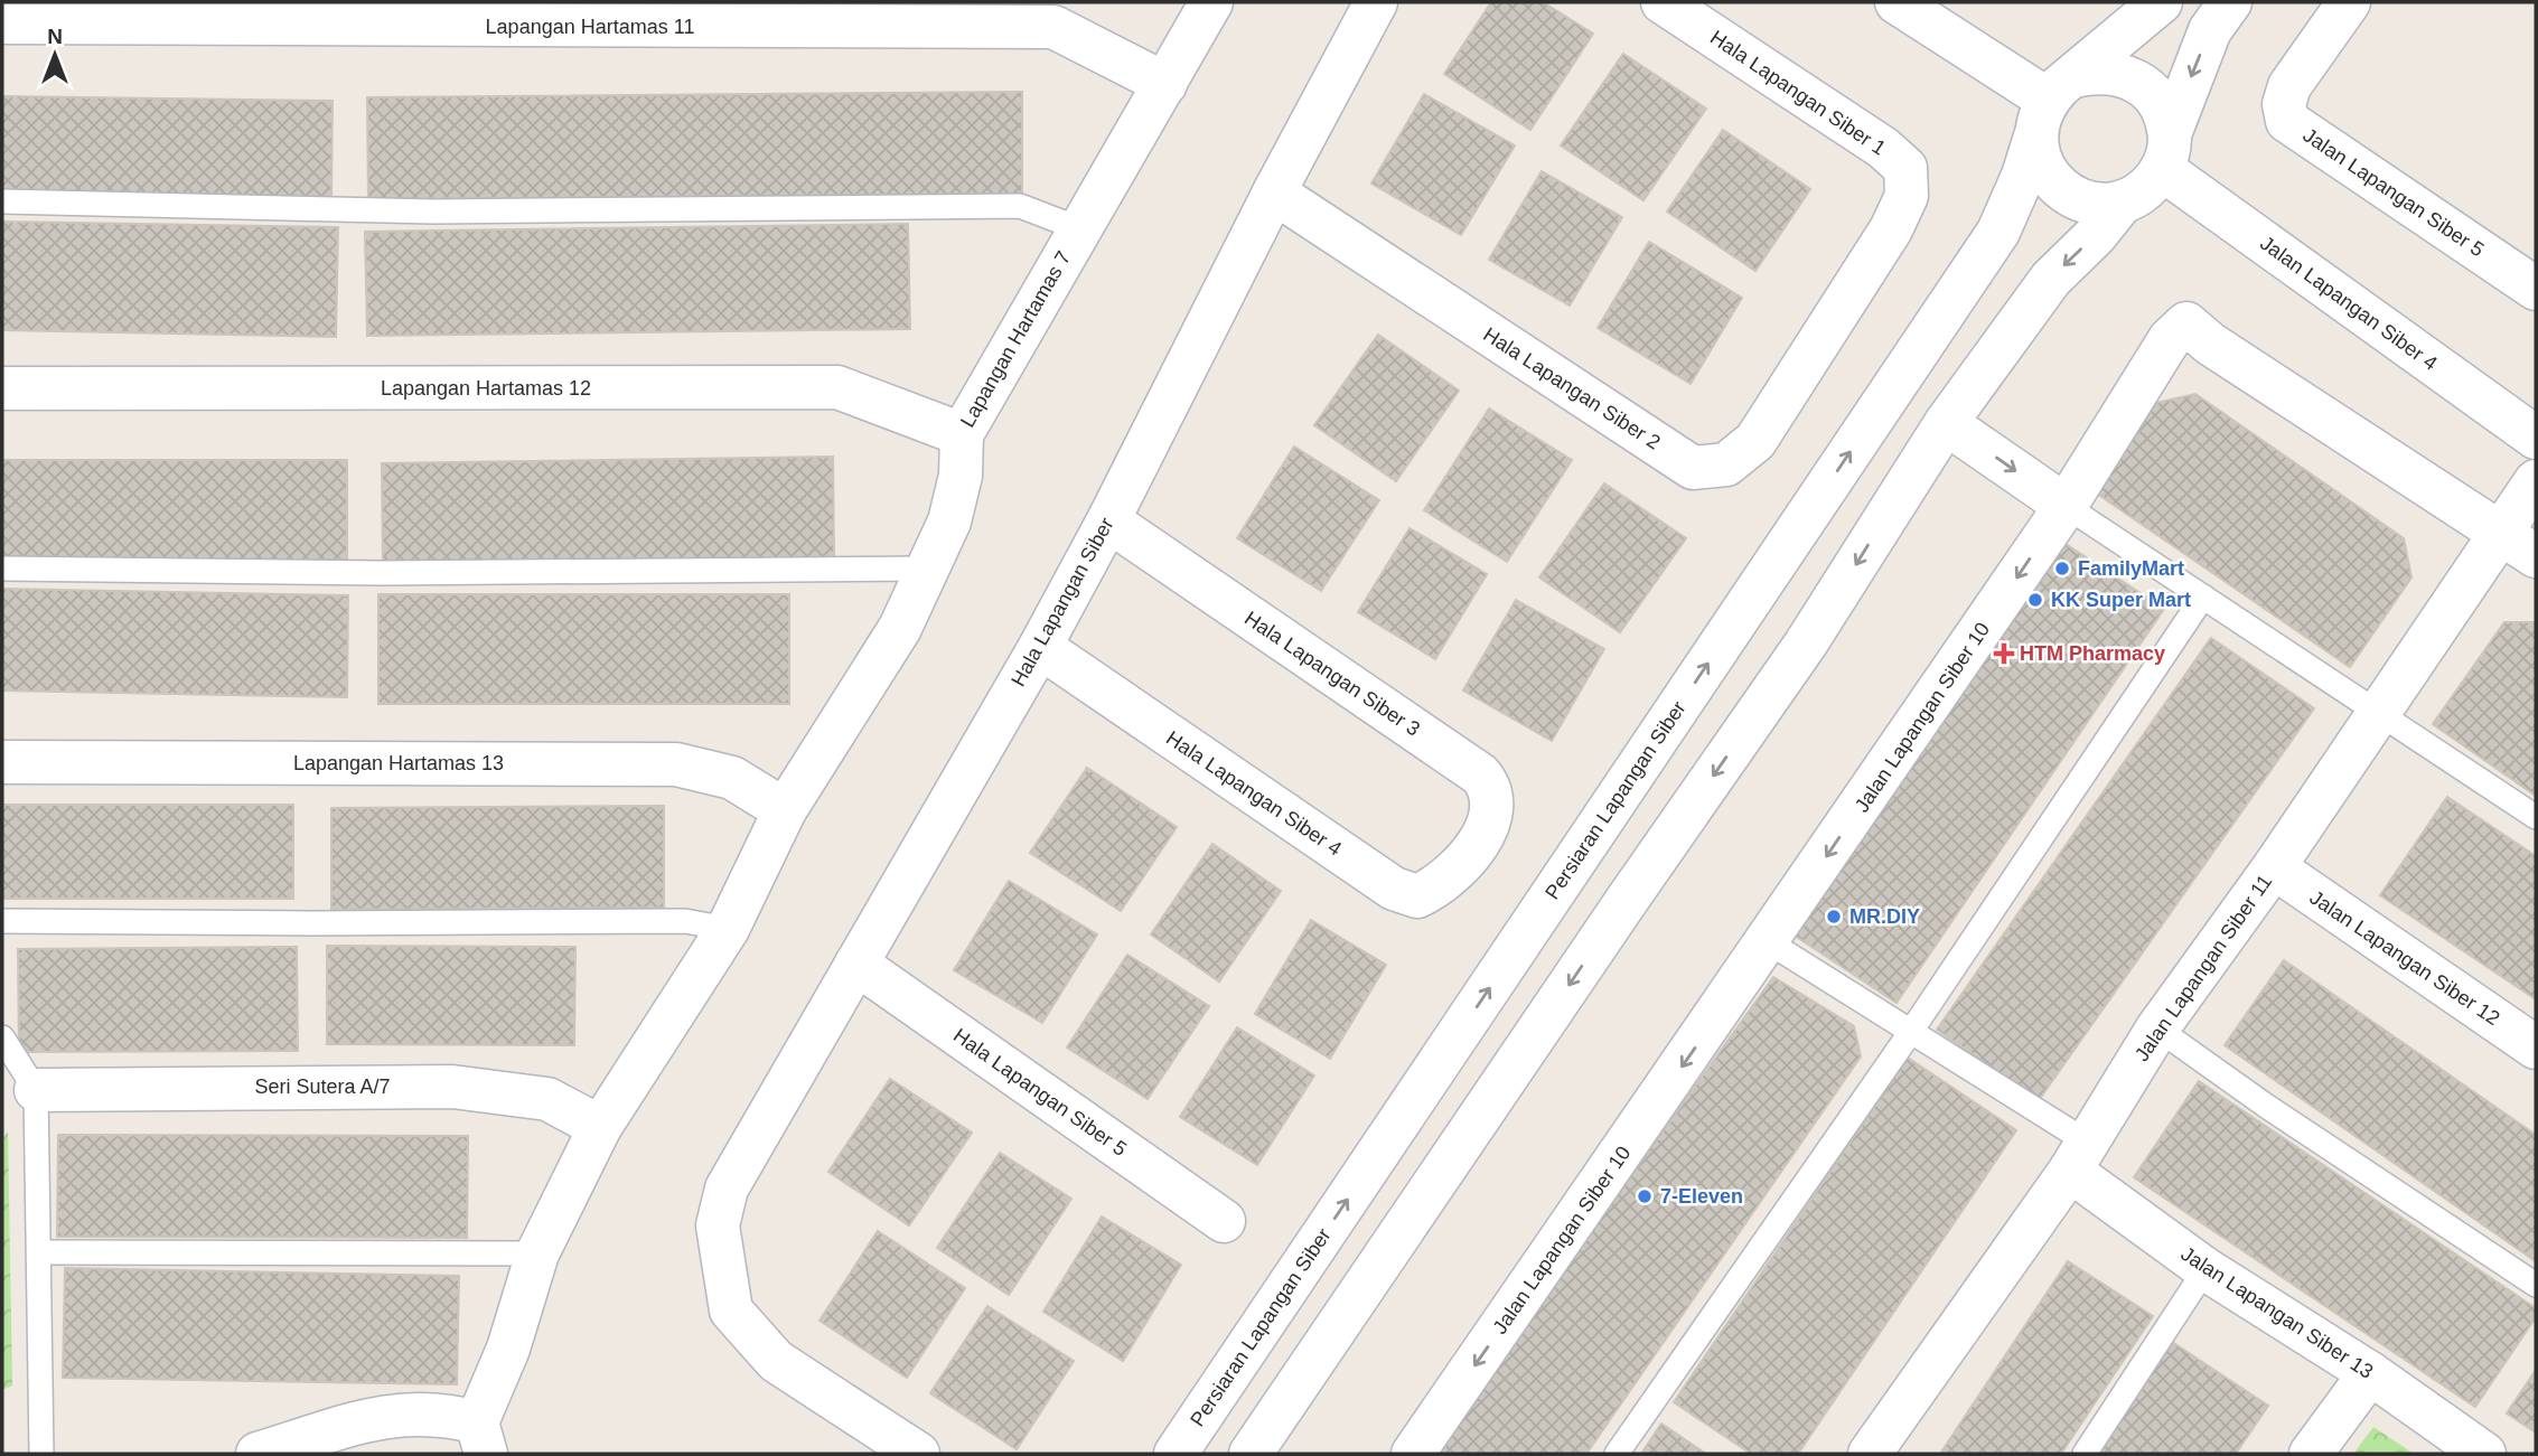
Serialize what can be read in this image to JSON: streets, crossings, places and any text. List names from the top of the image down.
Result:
{
  "streets": {
    "street": [
      "Lapangan Hartamas 11",
      "Hala Lapangan Siber 1",
      "Jalan Lapangan Siber 5",
      "Jalan Lapangan Siber 4",
      "Lapangan Hartamas 7",
      "Lapangan Hartamas 12",
      "Hala Lapangan Siber 2",
      "Hala Lapangan Siber",
      "Hala Lapangan Siber 3",
      "Jalan Lapangan Siber 10",
      "Lapangan Hartamas 13",
      "Hala Lapangan Siber 4",
      "Persiaran Lapangan Siber",
      "Jalan Lapangan Siber 12",
      "Jalan Lapangan Siber 11",
      "Seri Sutera A/7",
      "Hala Lapangan Siber 5",
      "Jalan Lapangan Siber 13"
    ]
  },
  "crossings": [
    ["Lapangan Hartamas 11", "Lapangan Hartamas 7"],
    ["Hala Lapangan Siber 1", "Hala Lapangan Siber 2"],
    ["Jalan Lapangan Siber 4", "Persiaran Lapangan Siber"],
    ["Lapangan Hartamas 7", "Lapangan Hartamas 12"],
    ["Lapangan Hartamas 7", "Lapangan Hartamas 13"],
    ["Lapangan Hartamas 7", "Seri Sutera A/7"],
    ["Hala Lapangan Siber 2", "Hala Lapangan Siber"],
    ["Hala Lapangan Siber", "Hala Lapangan Siber 3"],
    ["Hala Lapangan Siber", "Hala Lapangan Siber 4"],
    ["Hala Lapangan Siber", "Hala Lapangan Siber 5"],
    ["Hala Lapangan Siber 3", "Hala Lapangan Siber 4"],
    ["Jalan Lapangan Siber 10", "Jalan Lapangan Siber 11"],
    ["Jalan Lapangan Siber 12", "Jalan Lapangan Siber 11"],
    ["Jalan Lapangan Siber 11", "Jalan Lapangan Siber 13"]
  ],
  "places": {
    "other": [
      "FamilyMart",
      "KK Super Mart",
      "MR.DIY",
      "7-Eleven"
    ],
    "health": ["HTM Pharmacy"]
  },
  "north": "top"
}
